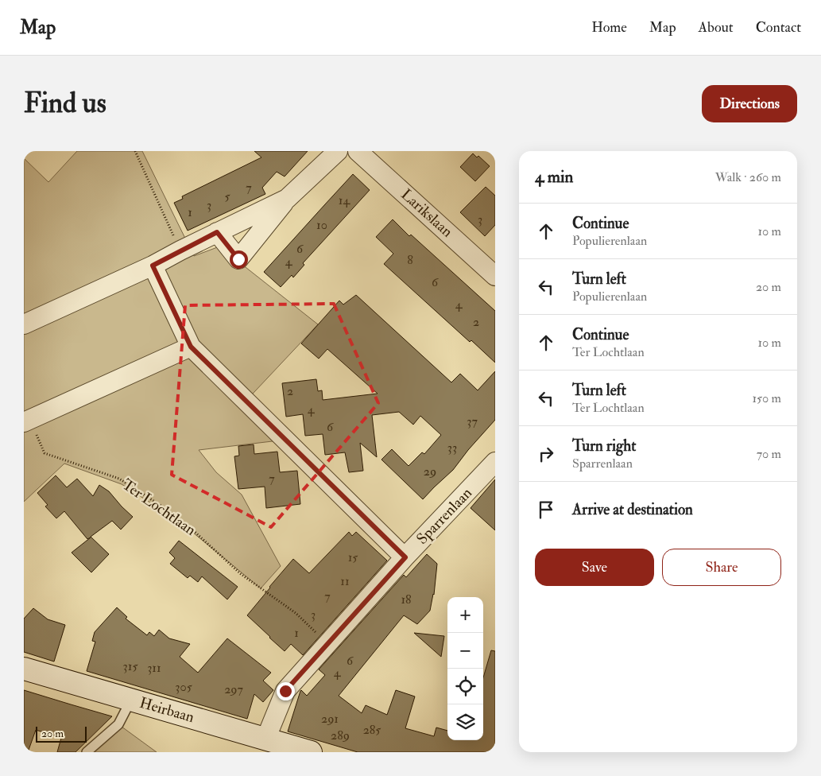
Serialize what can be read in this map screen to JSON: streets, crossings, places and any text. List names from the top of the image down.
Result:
{
  "streets": {
    "street": ["Larikslaan", "Sparrenlaan", "Heirbaan"],
    "path": ["Ter Lochtlaan"]
  },
  "crossings": [
    ["Ter Lochtlaan", "Sparrenlaan"],
    ["Sparrenlaan", "Heirbaan"]
  ],
  "house_numbers": [
    "7",
    "5",
    "14",
    "3",
    "1",
    "3",
    "10",
    "6",
    "8",
    "4",
    "6",
    "4",
    "2",
    "2",
    "4",
    "37",
    "6",
    "33",
    "29",
    "7",
    "15",
    "11",
    "7",
    "18",
    "3",
    "1",
    "6",
    "315",
    "311",
    "4",
    "305",
    "297",
    "291",
    "285",
    "289"
  ],
  "scale_bar": "20 m",
  "page": {
    "header": "Map",
    "nav": [
      "Home",
      "Map",
      "About",
      "Contact"
    ],
    "buttons": [
      "Directions",
      ["Save", "Share"]
    ],
    "title": "Find us",
    "heading": ["4 min", "Walk · 260 m"],
    "list": [
      ["Continue", "Populierenlaan", "10 m"],
      ["Turn left", "Populierenlaan", "20 m"],
      ["Continue", "Ter Lochtlaan", "10 m"],
      ["Turn left", "Ter Lochtlaan", "150 m"],
      ["Turn right", "Sparrenlaan", "70 m"],
      "Arrive at destination"
    ],
    "map_buttons": ["+", "−"],
    "scale": "20 m"
  }
}
